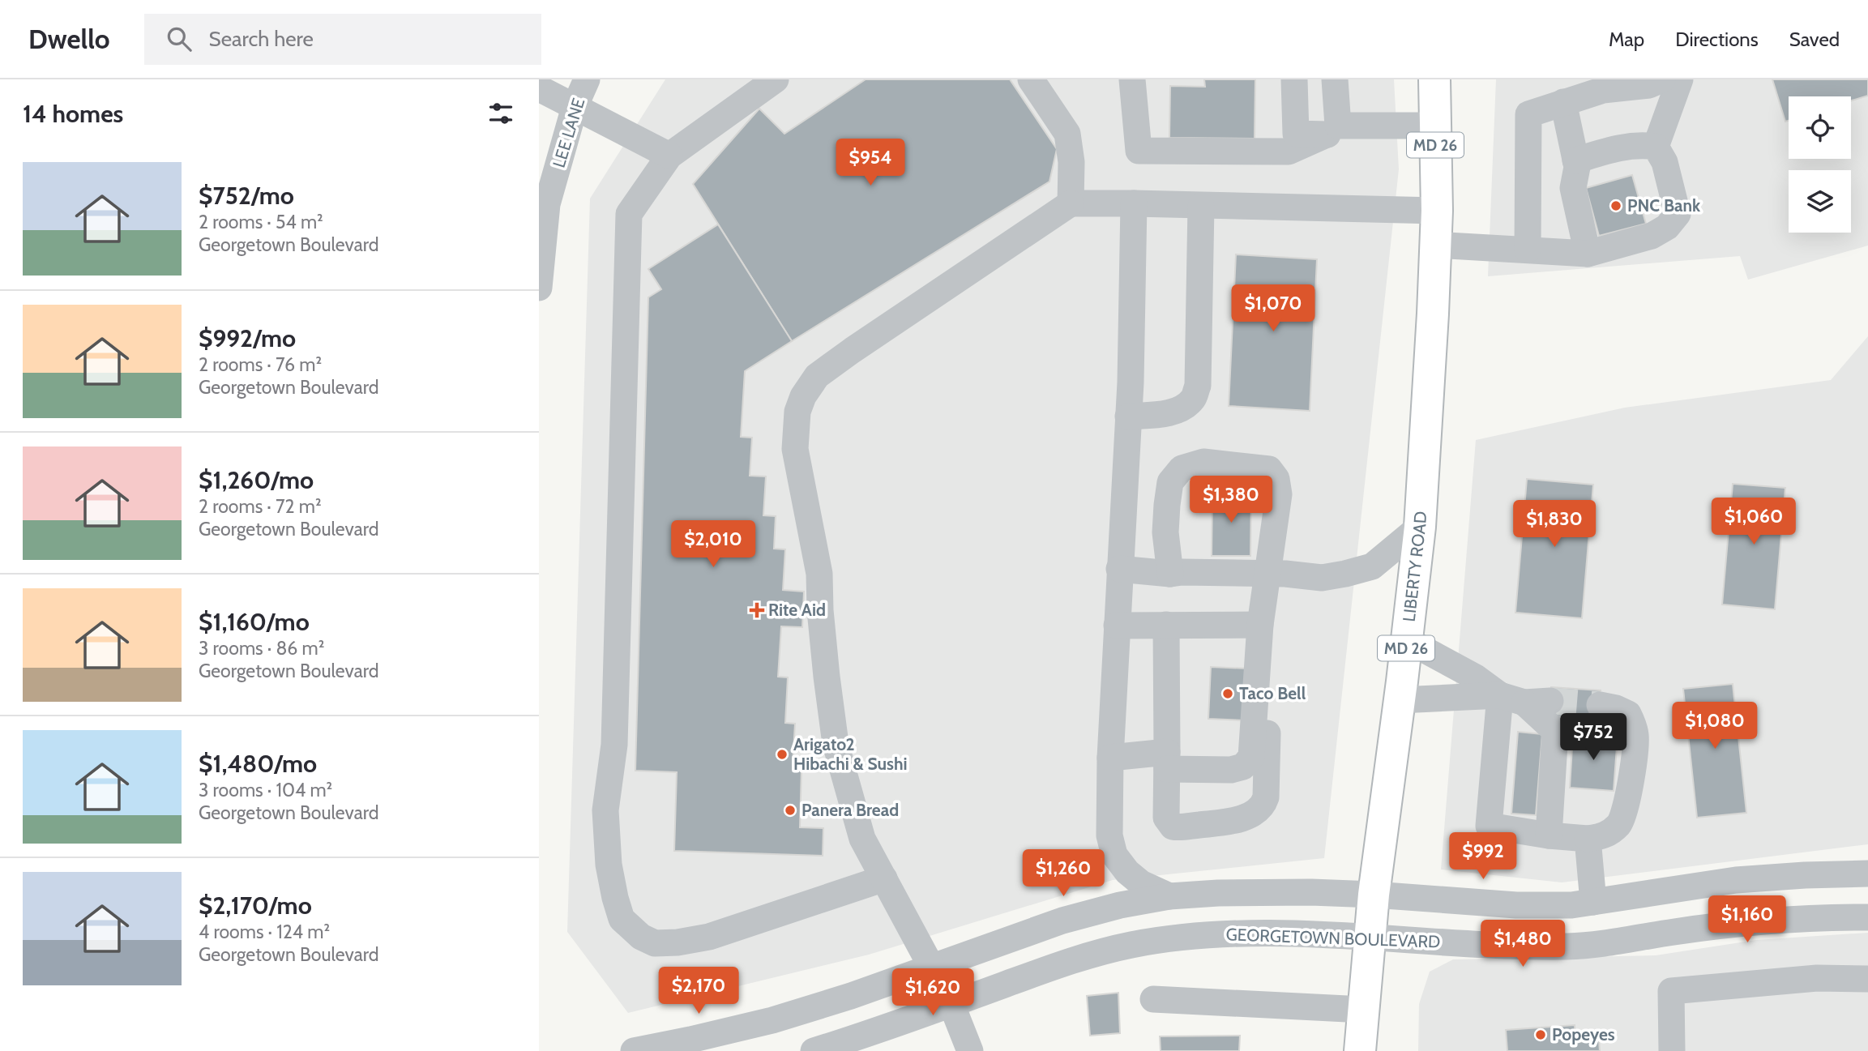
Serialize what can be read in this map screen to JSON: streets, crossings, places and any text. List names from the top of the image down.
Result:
{
  "streets": {
    "main road": ["MD 26", "LIBERTY ROAD"],
    "street": ["LEE LANE", "GEORGETOWN BOULEVARD"]
  },
  "crossings": [
    ["LIBERTY ROAD", "GEORGETOWN BOULEVARD"]
  ],
  "places": {
    "other": [
      "PNC Bank",
      "Taco Bell",
      "Arigato2 Hibachi & Sushi",
      "Panera Bread",
      "Popeyes"
    ],
    "health": ["Rite Aid"]
  },
  "page": {
    "header": "Dwello",
    "search": "Search here",
    "nav": ["Map", "Directions", "Saved"],
    "heading": "14 homes",
    "price": [
      "$954",
      "$1,070",
      "$1,380",
      "$1,060",
      "$1,830",
      "$2,010",
      "$1,080",
      "$752",
      "$992",
      "$1,260",
      "$1,160",
      "$1,480",
      "$2,170",
      "$1,620"
    ],
    "list": [
      {
        "name": "$752/mo",
        "note": "2 rooms · 54 m² · Georgetown Boulevard"
      },
      {
        "name": "$992/mo",
        "note": "2 rooms · 76 m² · Georgetown Boulevard"
      },
      {
        "name": "$1,260/mo",
        "note": "2 rooms · 72 m² · Georgetown Boulevard"
      },
      {
        "name": "$1,160/mo",
        "note": "3 rooms · 86 m² · Georgetown Boulevard"
      },
      {
        "name": "$1,480/mo",
        "note": "3 rooms · 104 m² · Georgetown Boulevard"
      },
      {
        "name": "$2,170/mo",
        "note": "4 rooms · 124 m² · Georgetown Boulevard"
      }
    ]
  }
}
